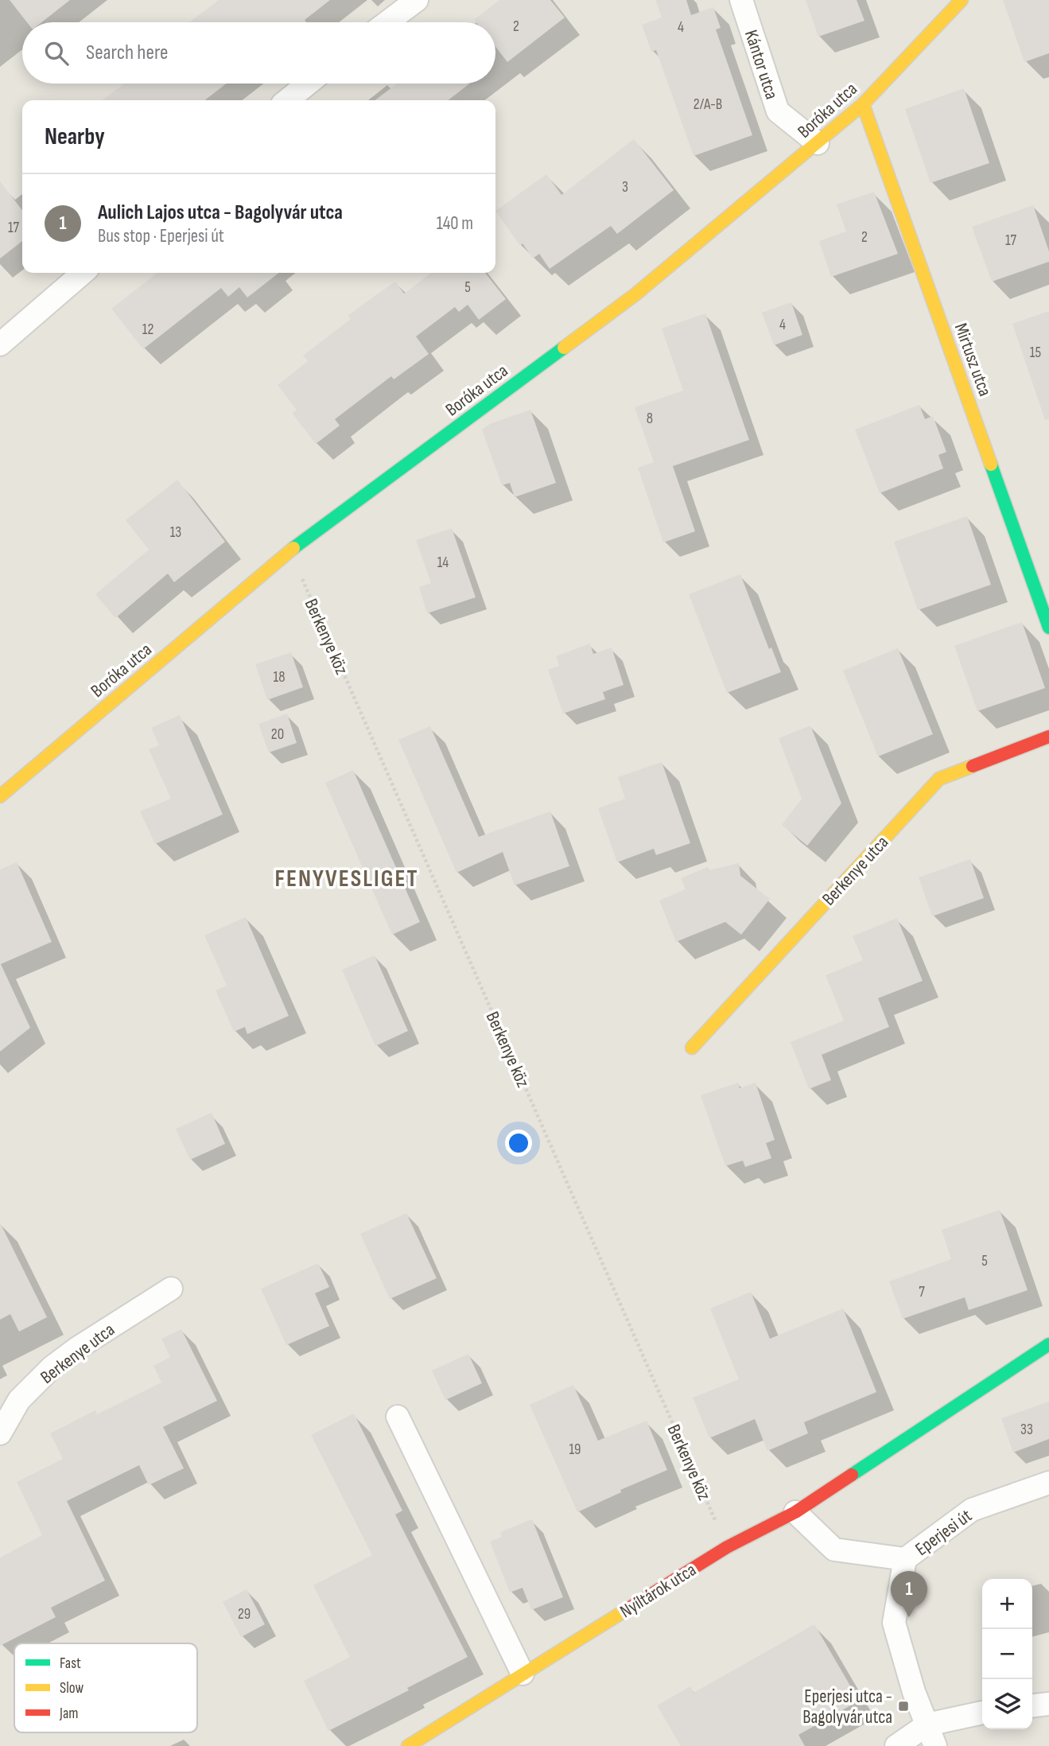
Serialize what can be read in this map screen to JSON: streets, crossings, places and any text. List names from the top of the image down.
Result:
{
  "streets": {
    "street": [
      "Kántor utca",
      "Boróka utca",
      "Mirtusz utca",
      "Berkenye utca",
      "Eperjesi út",
      "Nyíltárok utca"
    ],
    "path": ["Berkenye köz"]
  },
  "crossings": [
    ["Kántor utca", "Boróka utca"],
    ["Boróka utca", "Mirtusz utca"],
    ["Boróka utca", "Berkenye köz"],
    ["Berkenye köz", "Nyíltárok utca"]
  ],
  "districts": ["FENYVESLIGET"],
  "places": {
    "transit": ["Eperjesi utca - Bagolyvár utca"]
  },
  "house_numbers": [
    "2",
    "4",
    "2/A-B",
    "3",
    "17",
    "2",
    "17",
    "5",
    "4",
    "12",
    "15",
    "8",
    "13",
    "14",
    "18",
    "20",
    "5",
    "7",
    "33",
    "19",
    "29"
  ],
  "legend": ["Fast", "Slow", "Jam"],
  "page": {
    "search": "Search here",
    "heading": "Nearby",
    "list": [
      {
        "mark": "1",
        "name": "Aulich Lajos utca - Bagolyvár utca",
        "note": "Bus stop · Eperjesi út",
        "value": "140 m"
      }
    ],
    "pins": "1",
    "map_buttons": ["+", "−"]
  }
}
